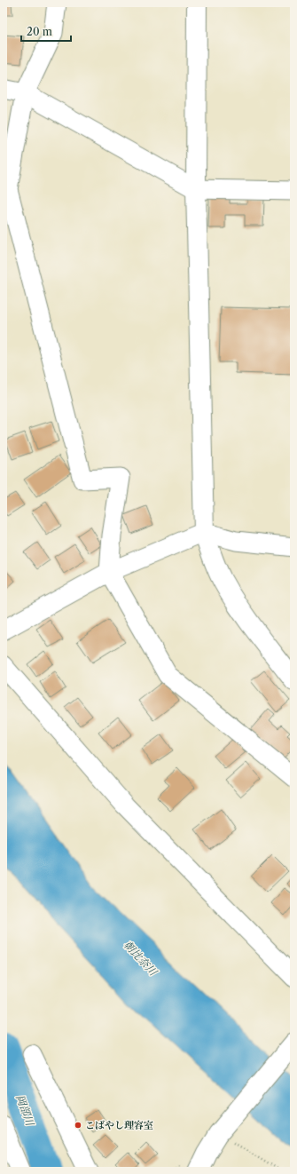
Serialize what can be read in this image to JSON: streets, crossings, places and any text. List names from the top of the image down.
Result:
{
  "water": ["朝比奈川", "岡部川"],
  "places": ["こばやし理容室"],
  "scale_bar": "20 m"
}
